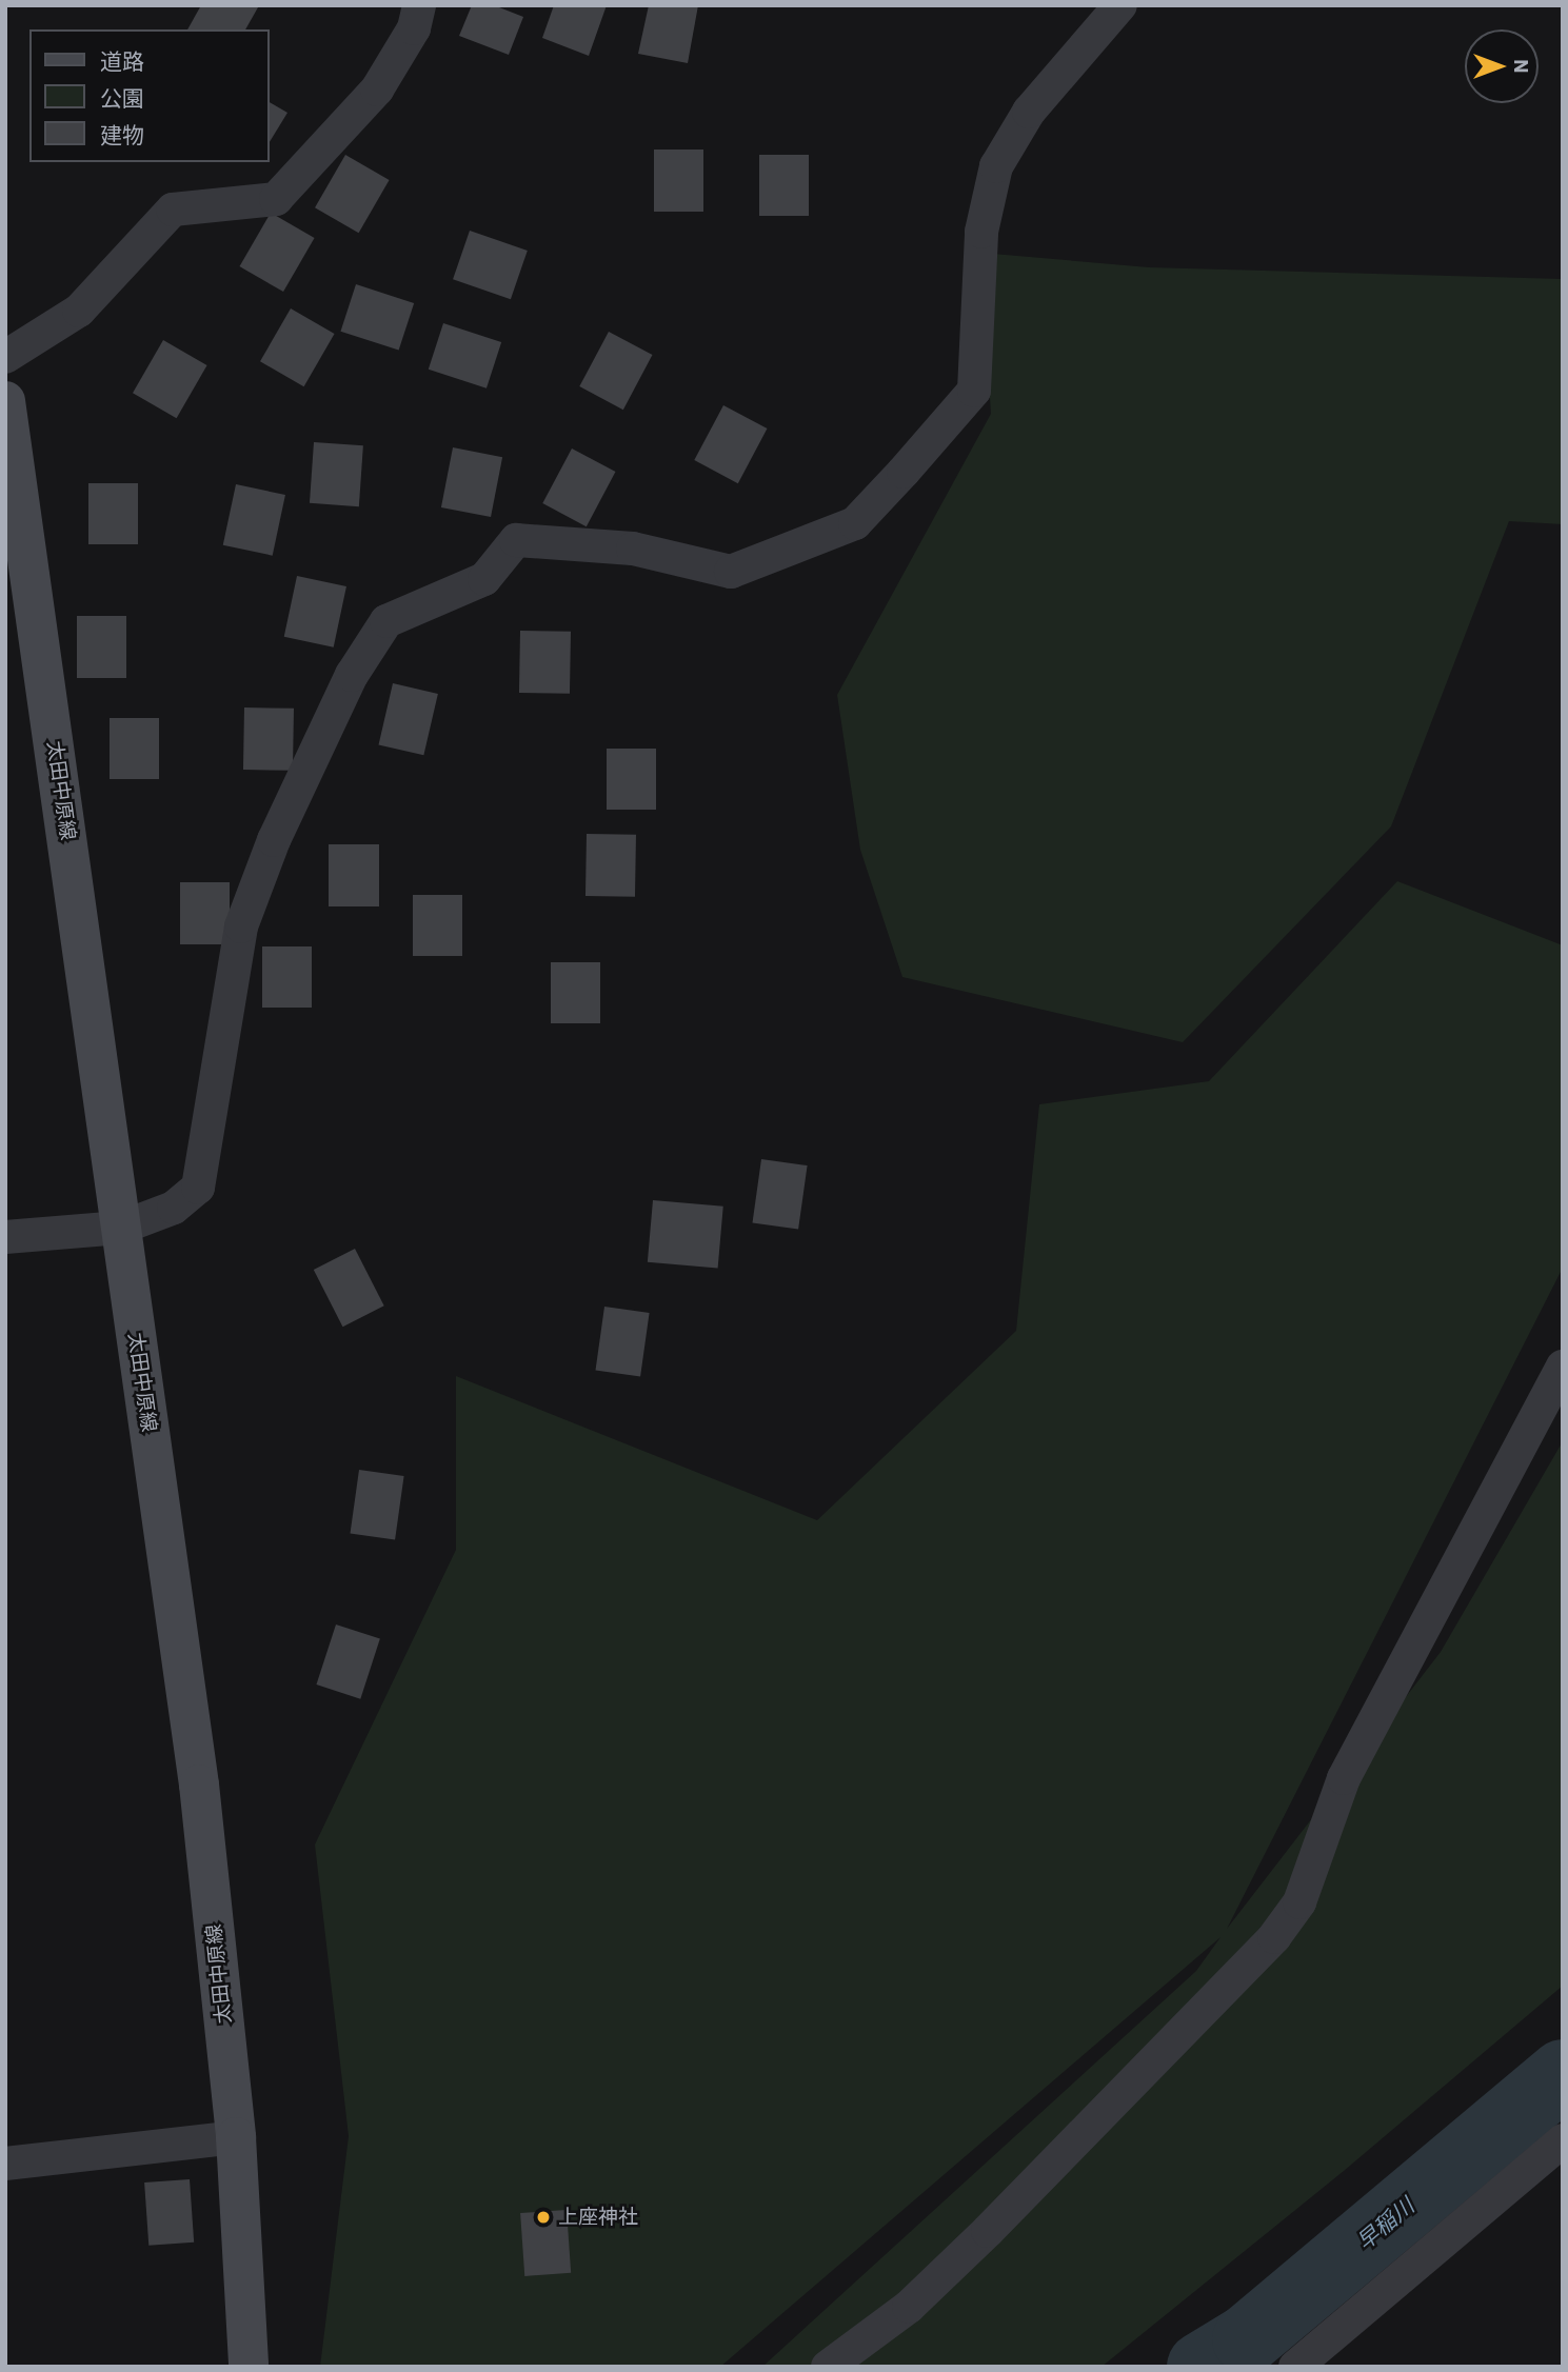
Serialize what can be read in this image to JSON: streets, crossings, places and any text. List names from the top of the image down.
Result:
{
  "streets": {
    "main road": ["太田中原線"]
  },
  "water": ["早稲川"],
  "places": ["上座神社"],
  "legend": ["道路", "公園", "建物"],
  "north": "right"
}
